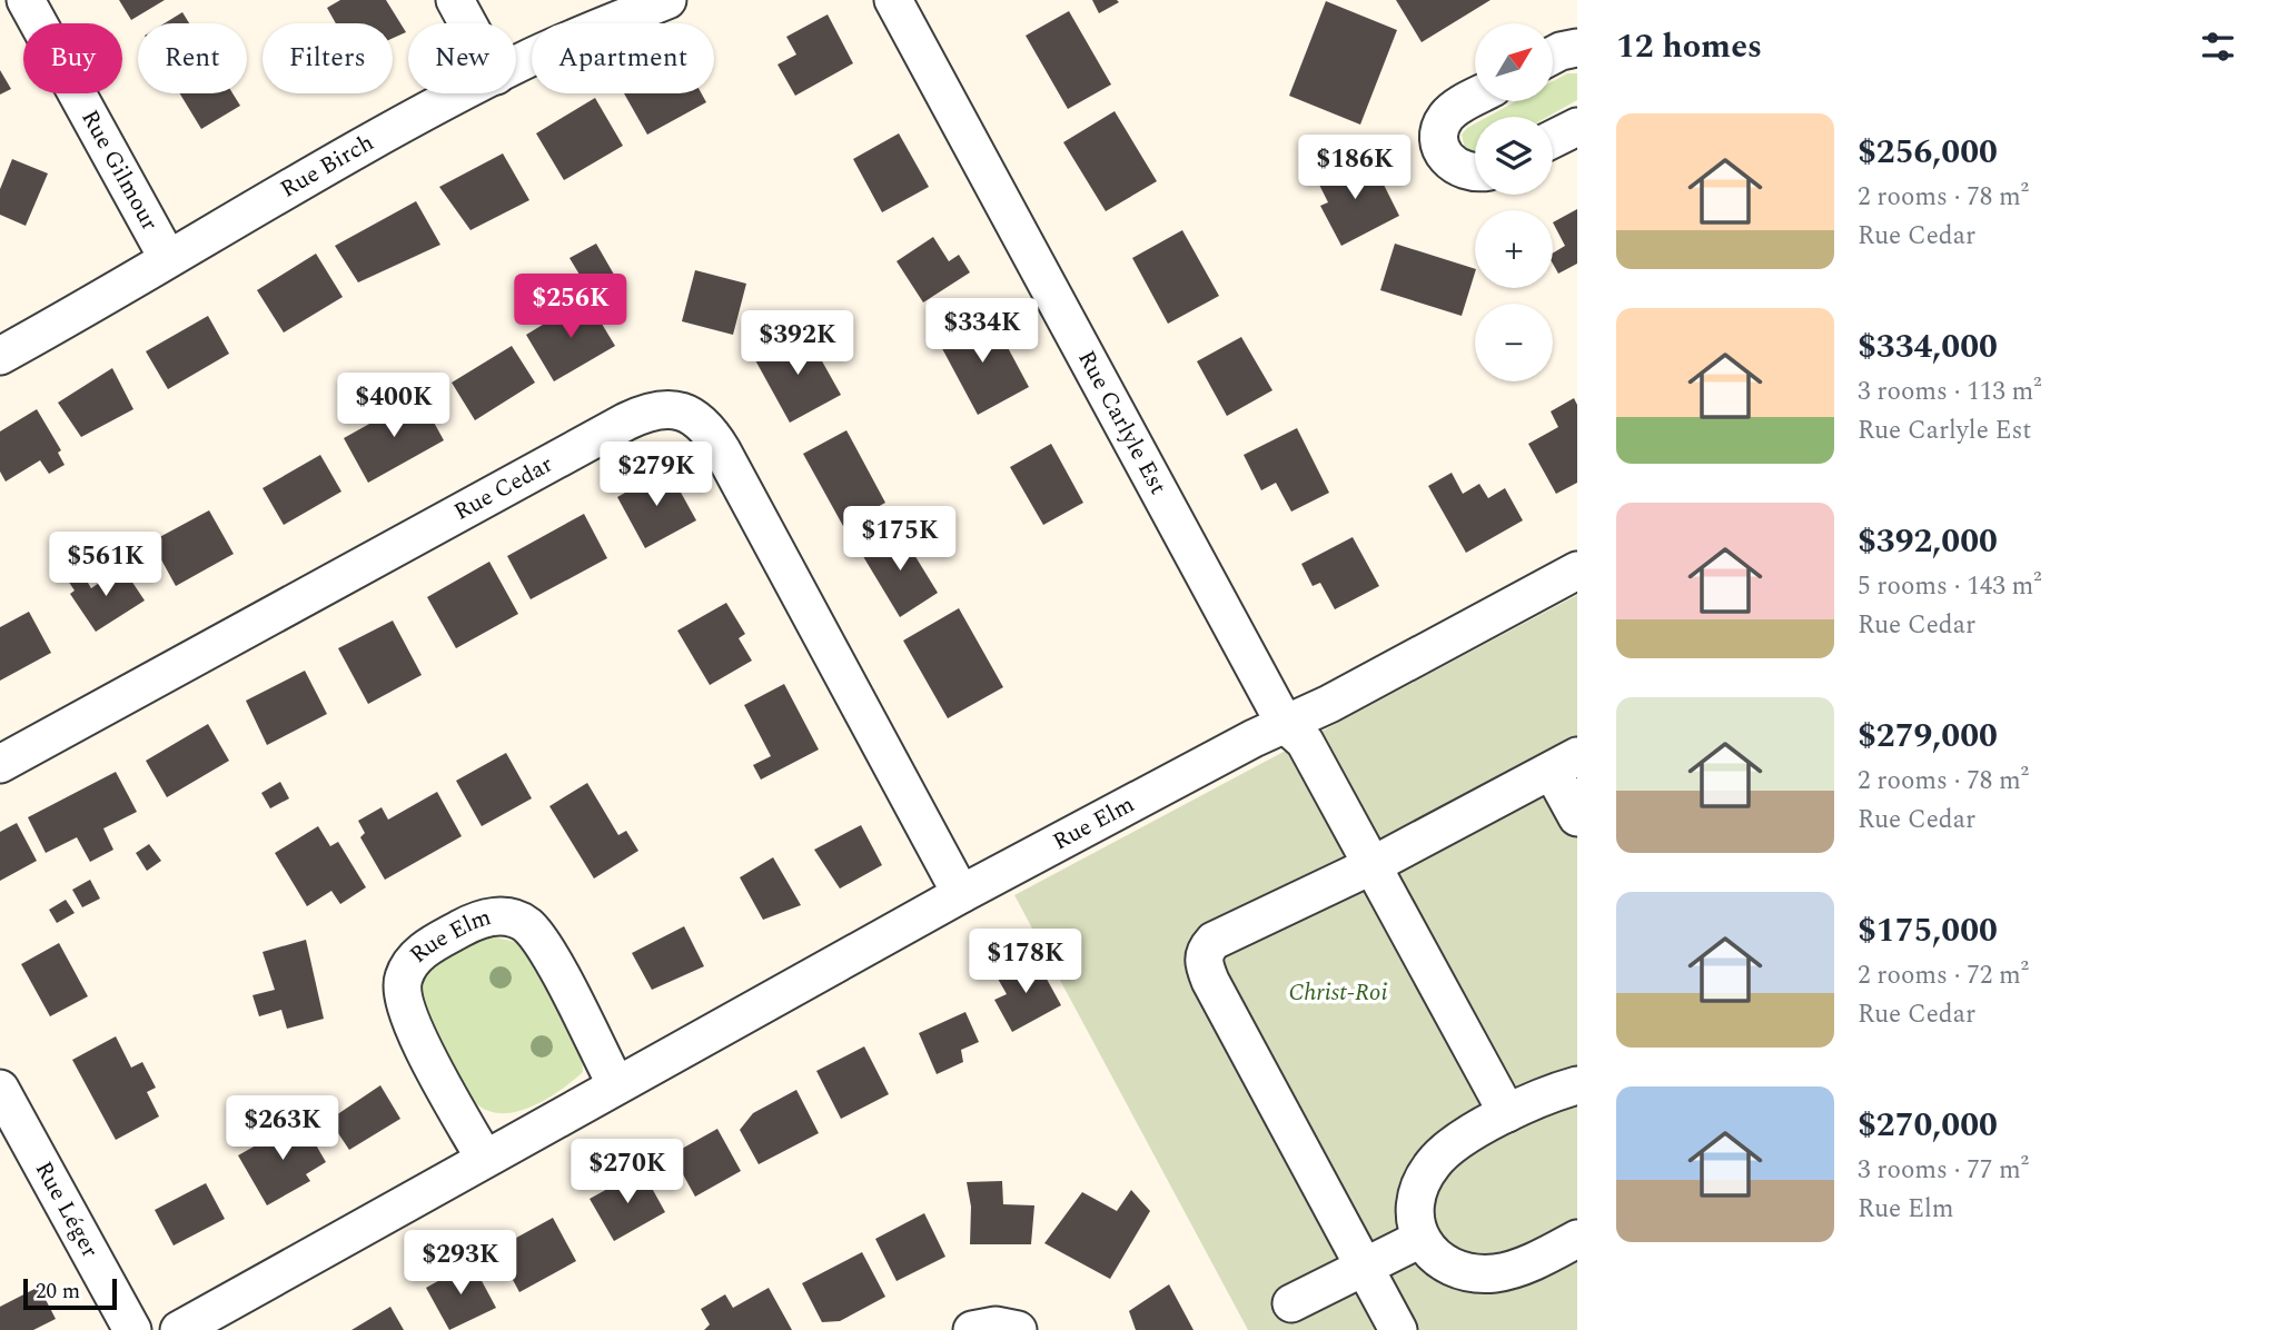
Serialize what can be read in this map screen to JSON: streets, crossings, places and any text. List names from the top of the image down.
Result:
{
  "streets": {
    "street": [
      "Rue Birch",
      "Rue Gilmour",
      "Rue Carlyle Est",
      "Rue Cedar",
      "Rue Elm",
      "Rue Léger"
    ]
  },
  "crossings": [
    ["Rue Birch", "Rue Gilmour"],
    ["Rue Carlyle Est", "Rue Elm"],
    ["Rue Cedar", "Rue Elm"]
  ],
  "parks": ["Christ-Roi"],
  "scale_bar": "20 m",
  "north": "top right",
  "page": {
    "heading": "12 homes",
    "map_buttons": ["+", "−"],
    "chip": [
      "Buy",
      "Rent",
      "Filters",
      "New",
      "Apartment"
    ],
    "list": [
      {
        "name": "$256,000",
        "note": "2 rooms · 78 m² · Rue Cedar"
      },
      {
        "name": "$334,000",
        "note": "3 rooms · 113 m² · Rue Carlyle Est"
      },
      {
        "name": "$392,000",
        "note": "5 rooms · 143 m² · Rue Cedar"
      },
      {
        "name": "$279,000",
        "note": "2 rooms · 78 m² · Rue Cedar"
      },
      {
        "name": "$175,000",
        "note": "2 rooms · 72 m² · Rue Cedar"
      },
      {
        "name": "$270,000",
        "note": "3 rooms · 77 m² · Rue Elm"
      }
    ],
    "price": [
      "$186K",
      "$256K",
      "$334K",
      "$392K",
      "$400K",
      "$279K",
      "$175K",
      "$561K",
      "$178K",
      "$263K",
      "$270K",
      "$293K"
    ],
    "scale": "20 m"
  }
}
